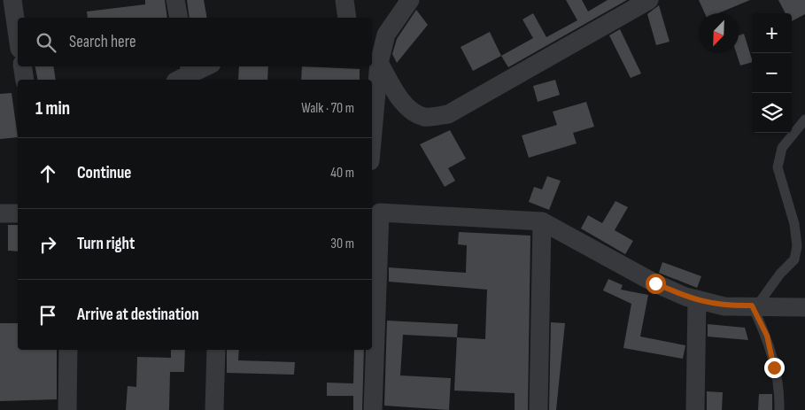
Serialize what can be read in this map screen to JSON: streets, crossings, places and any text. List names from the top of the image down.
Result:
{
  "north": "bottom left",
  "page": {
    "map_buttons": ["+", "−"],
    "search": "Search here",
    "heading": ["1 min", "Walk · 70 m"],
    "list": [
      ["Continue", "40 m"],
      ["Turn right", "30 m"],
      "Arrive at destination"
    ]
  }
}
